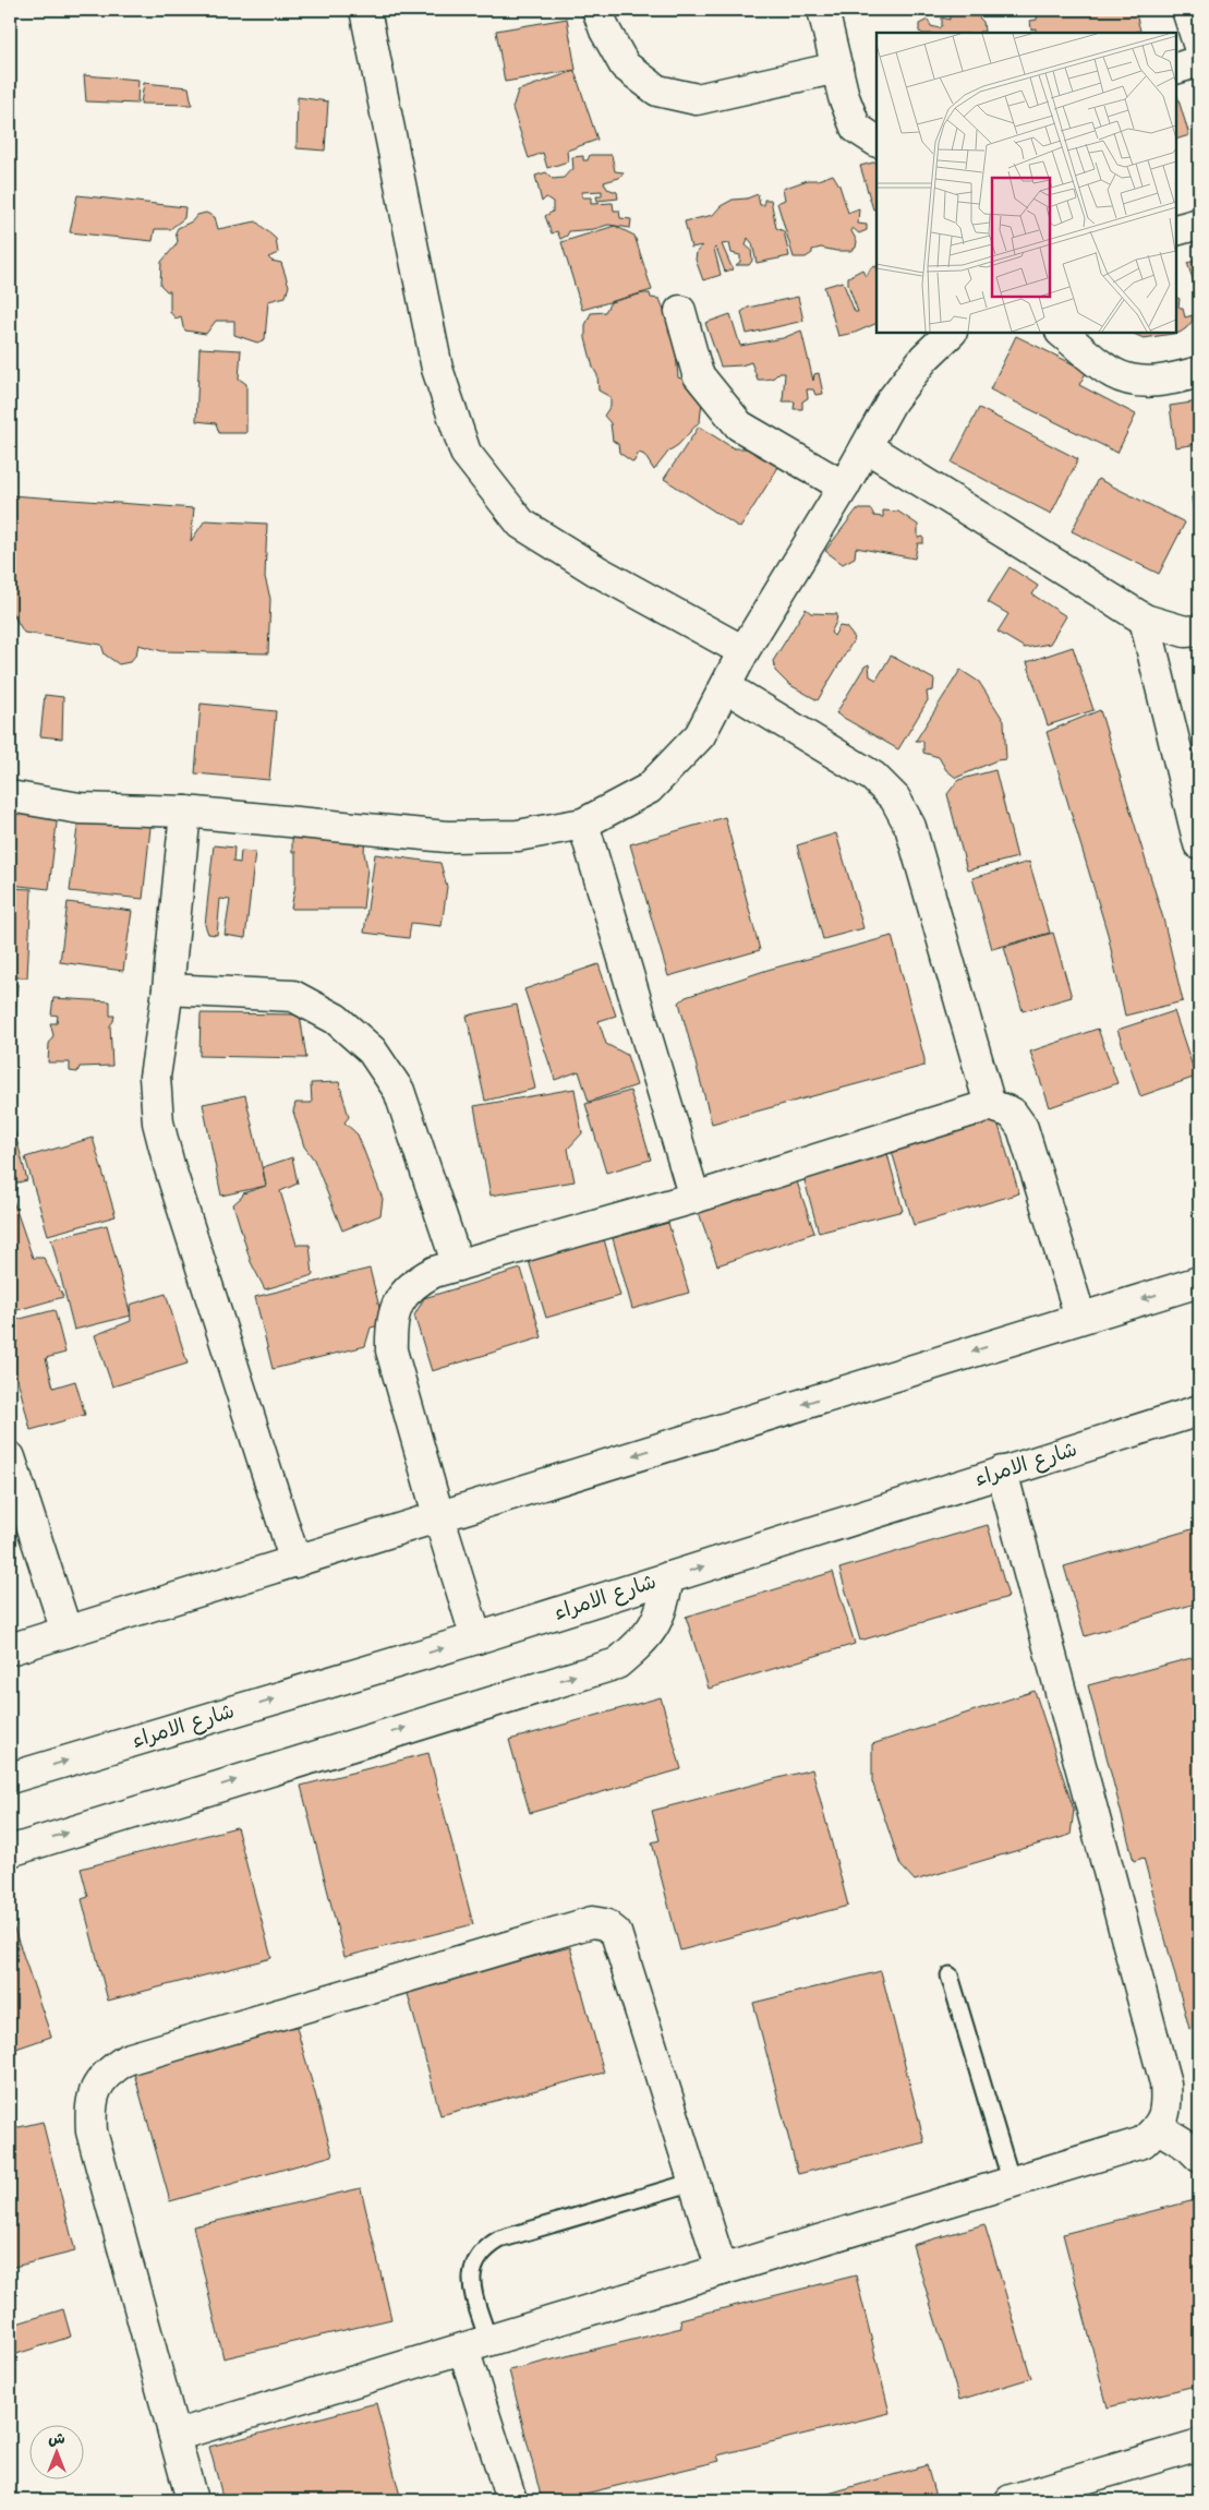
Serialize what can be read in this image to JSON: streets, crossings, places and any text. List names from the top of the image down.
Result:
{
  "streets": {
    "street": ["شارع الامراء"]
  },
  "north": "top"
}
